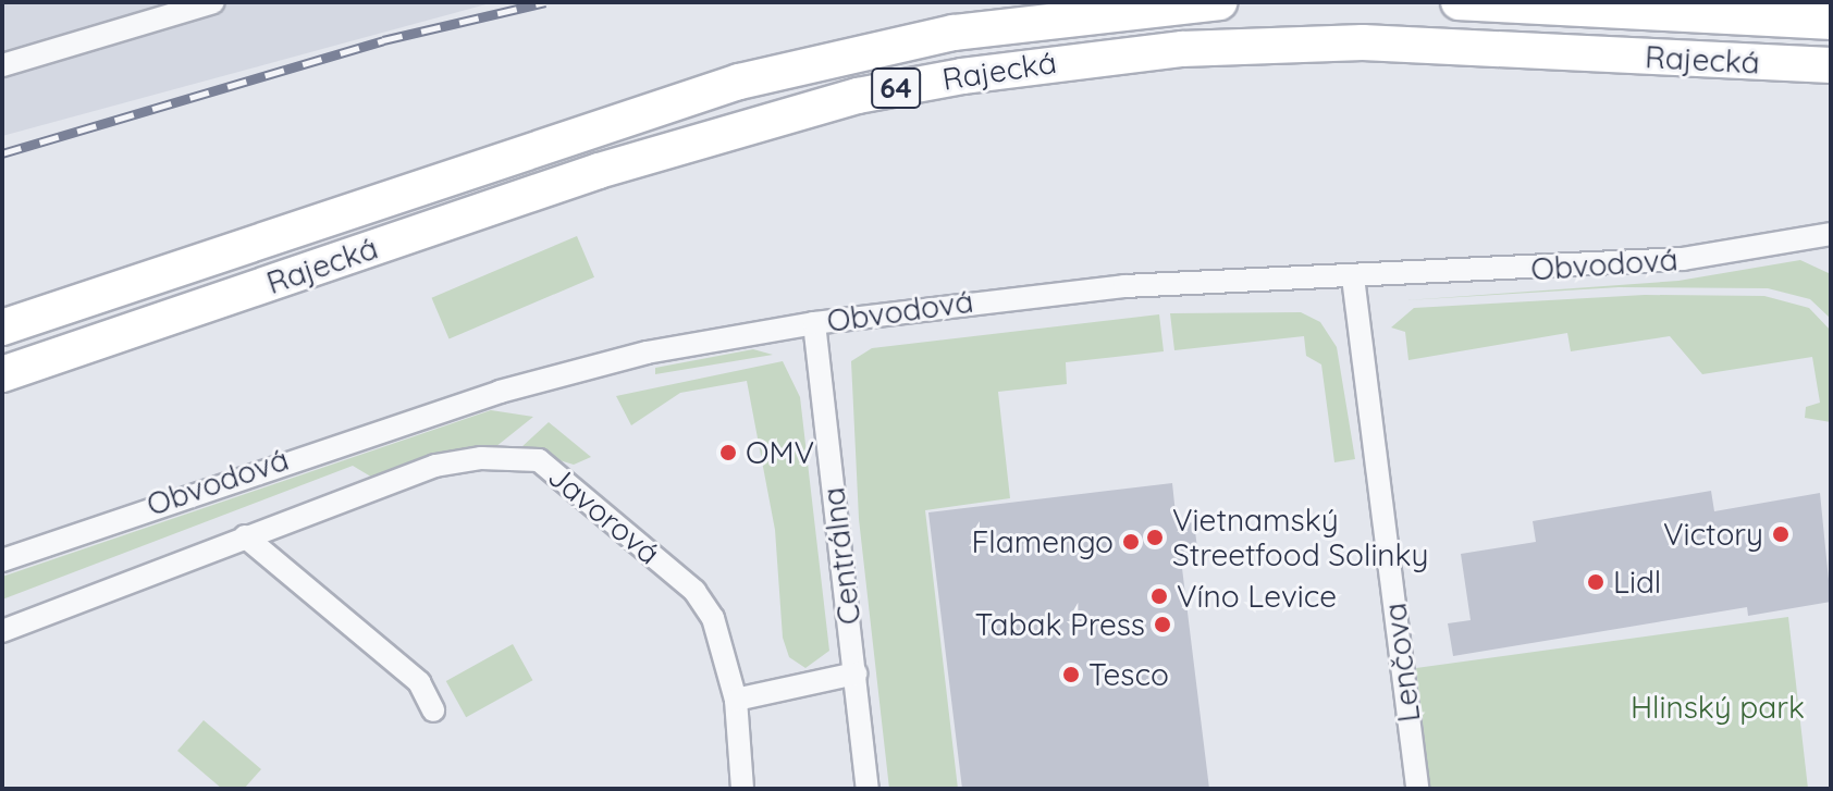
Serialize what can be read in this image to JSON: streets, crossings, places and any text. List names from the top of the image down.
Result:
{
  "streets": {
    "main road": ["Rajecká", "64"],
    "street": [
      "Obvodová",
      "Javorová",
      "Centrálna",
      "Lenčova"
    ]
  },
  "crossings": [
    ["Obvodová", "Centrálna"],
    ["Obvodová", "Lenčova"]
  ],
  "parks": ["Hlinský park"],
  "places": [
    "OMV",
    "Victory",
    "Vietnamský Streetfood Solinky",
    "Flamengo",
    "Lidl",
    "Víno Levice",
    "Tabak Press",
    "Tesco"
  ]
}
